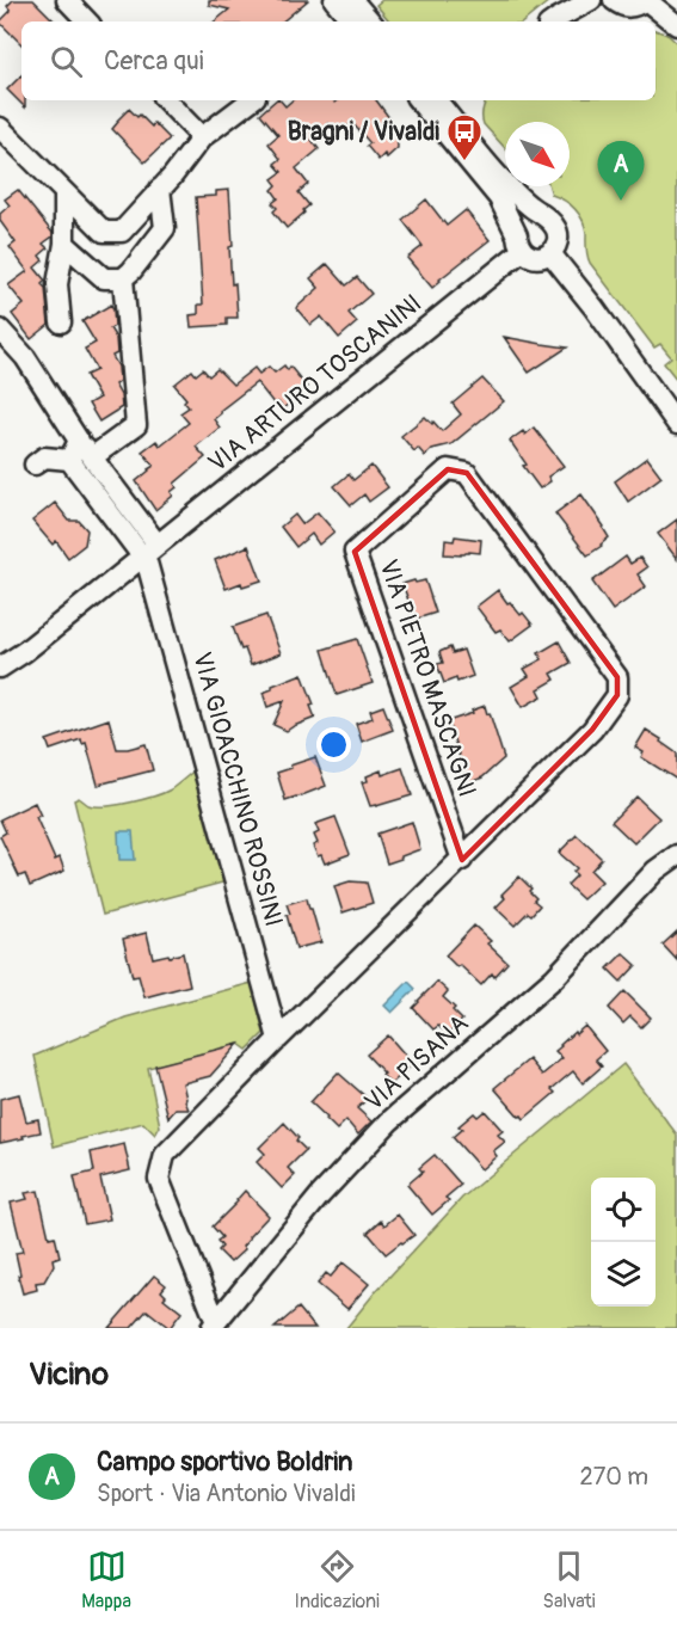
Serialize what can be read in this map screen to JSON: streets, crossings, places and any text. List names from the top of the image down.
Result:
{
  "streets": {
    "street": [
      "VIA ARTURO TOSCANINI",
      "VIA PIETRO MASCAGNI",
      "VIA GIOACCHINO ROSSINI",
      "VIA PISANA"
    ]
  },
  "crossings": [
    ["VIA ARTURO TOSCANINI", "VIA GIOACCHINO ROSSINI"],
    ["VIA PIETRO MASCAGNI", "VIA GIOACCHINO ROSSINI"],
    ["VIA PIETRO MASCAGNI", "VIA PISANA"]
  ],
  "places": {
    "bus stop": ["Bragni / Vivaldi"]
  },
  "north": "bottom right",
  "page": {
    "search": "Cerca qui",
    "pins": "A",
    "heading": "Vicino",
    "list": [
      {
        "mark": "A",
        "name": "Campo sportivo Boldrin",
        "note": "Sport · Via Antonio Vivaldi",
        "value": "270 m"
      }
    ],
    "nav": ["Mappa", "Indicazioni", "Salvati"]
  }
}
